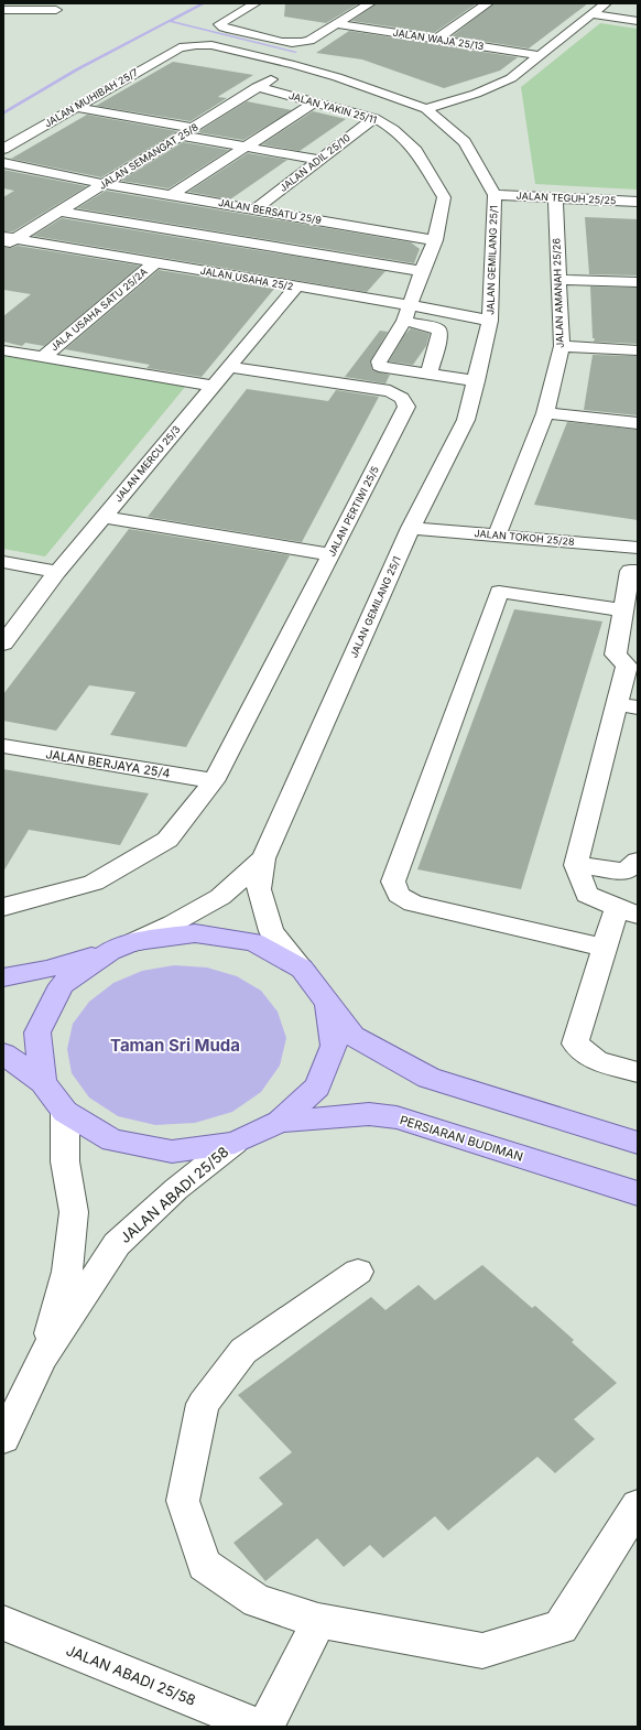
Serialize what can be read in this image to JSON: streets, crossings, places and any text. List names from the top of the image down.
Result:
{
  "streets": {
    "main road": ["PERSIARAN BUDIMAN"],
    "street": [
      "JALAN WAJA 25/13",
      "JALAN MUHIBAH 25/7",
      "JALAN YAKIN 25/11",
      "JALAN SEMANGAT 25/8",
      "JALAN ADIL 25/10",
      "JALAN TEGUH 25/25",
      "JALAN BERSATU 25/9",
      "JALAN GEMILANG 25/1",
      "JALAN USAHA 25/2",
      "JALAN AMANAH 25/26",
      "JALA USAHA SATU 25/2A",
      "JALAN MERCU 25/3",
      "JALAN PERTIWI 25/5",
      "JALAN TOKOH 25/28",
      "JALAN BERJAYA 25/4",
      "JALAN ABADI 25/58"
    ]
  },
  "crossings": [
    ["JALAN MUHIBAH 25/7", "JALAN GEMILANG 25/1"],
    ["JALAN YAKIN 25/11", "JALAN SEMANGAT 25/8"],
    ["JALAN YAKIN 25/11", "JALAN ADIL 25/10"],
    ["JALAN YAKIN 25/11", "JALAN BERSATU 25/9"],
    ["JALAN YAKIN 25/11", "JALAN USAHA 25/2"],
    ["JALAN SEMANGAT 25/8", "JALAN BERSATU 25/9"],
    ["JALAN SEMANGAT 25/8", "JALAN GEMILANG 25/1"],
    ["JALAN SEMANGAT 25/8", "JALAN USAHA 25/2"],
    ["JALAN ADIL 25/10", "JALAN BERSATU 25/9"],
    ["JALAN TEGUH 25/25", "JALAN GEMILANG 25/1"],
    ["JALAN TEGUH 25/25", "JALAN AMANAH 25/26"],
    ["JALAN GEMILANG 25/1", "JALAN USAHA 25/2"],
    ["JALAN GEMILANG 25/1", "JALAN TOKOH 25/28"],
    ["JALAN USAHA 25/2", "JALA USAHA SATU 25/2A"],
    ["JALAN USAHA 25/2", "JALAN MERCU 25/3"],
    ["JALAN AMANAH 25/26", "JALAN TOKOH 25/28"],
    ["JALAN MERCU 25/3", "JALAN PERTIWI 25/5"],
    ["JALAN PERTIWI 25/5", "JALAN BERJAYA 25/4"]
  ],
  "districts": ["Taman Sri Muda"]
}
